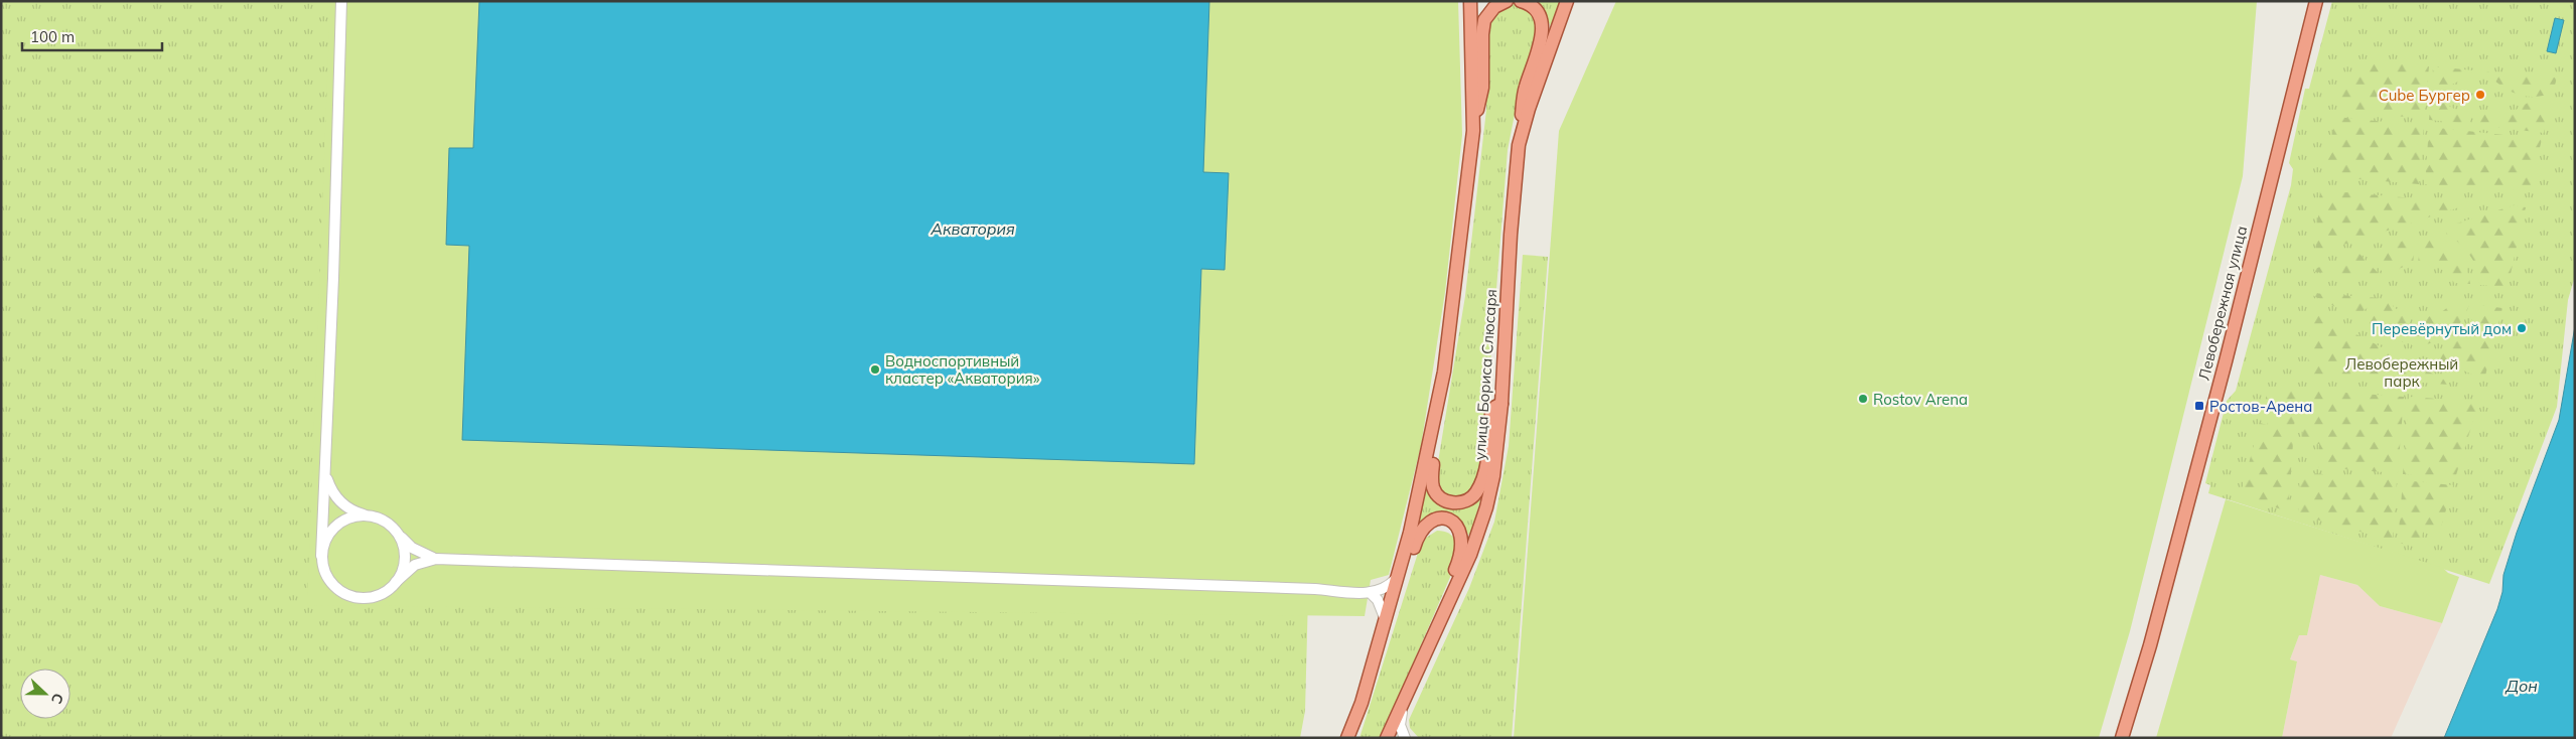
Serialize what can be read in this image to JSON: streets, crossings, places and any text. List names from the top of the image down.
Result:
{
  "streets": {
    "main road": ["Левобережная улица", "улица Бориса Слюсаря"]
  },
  "water": ["Акватория", "Дон"],
  "parks": ["Левобережный парк"],
  "places": {
    "other": [
      "Cube Бургер",
      "Перевёрнутый дом",
      "Водноспортивный кластер «Акватория»",
      "Rostov Arena"
    ],
    "transit": ["Ростов-Арена"]
  },
  "scale_bar": "100 m",
  "north": "right"
}
